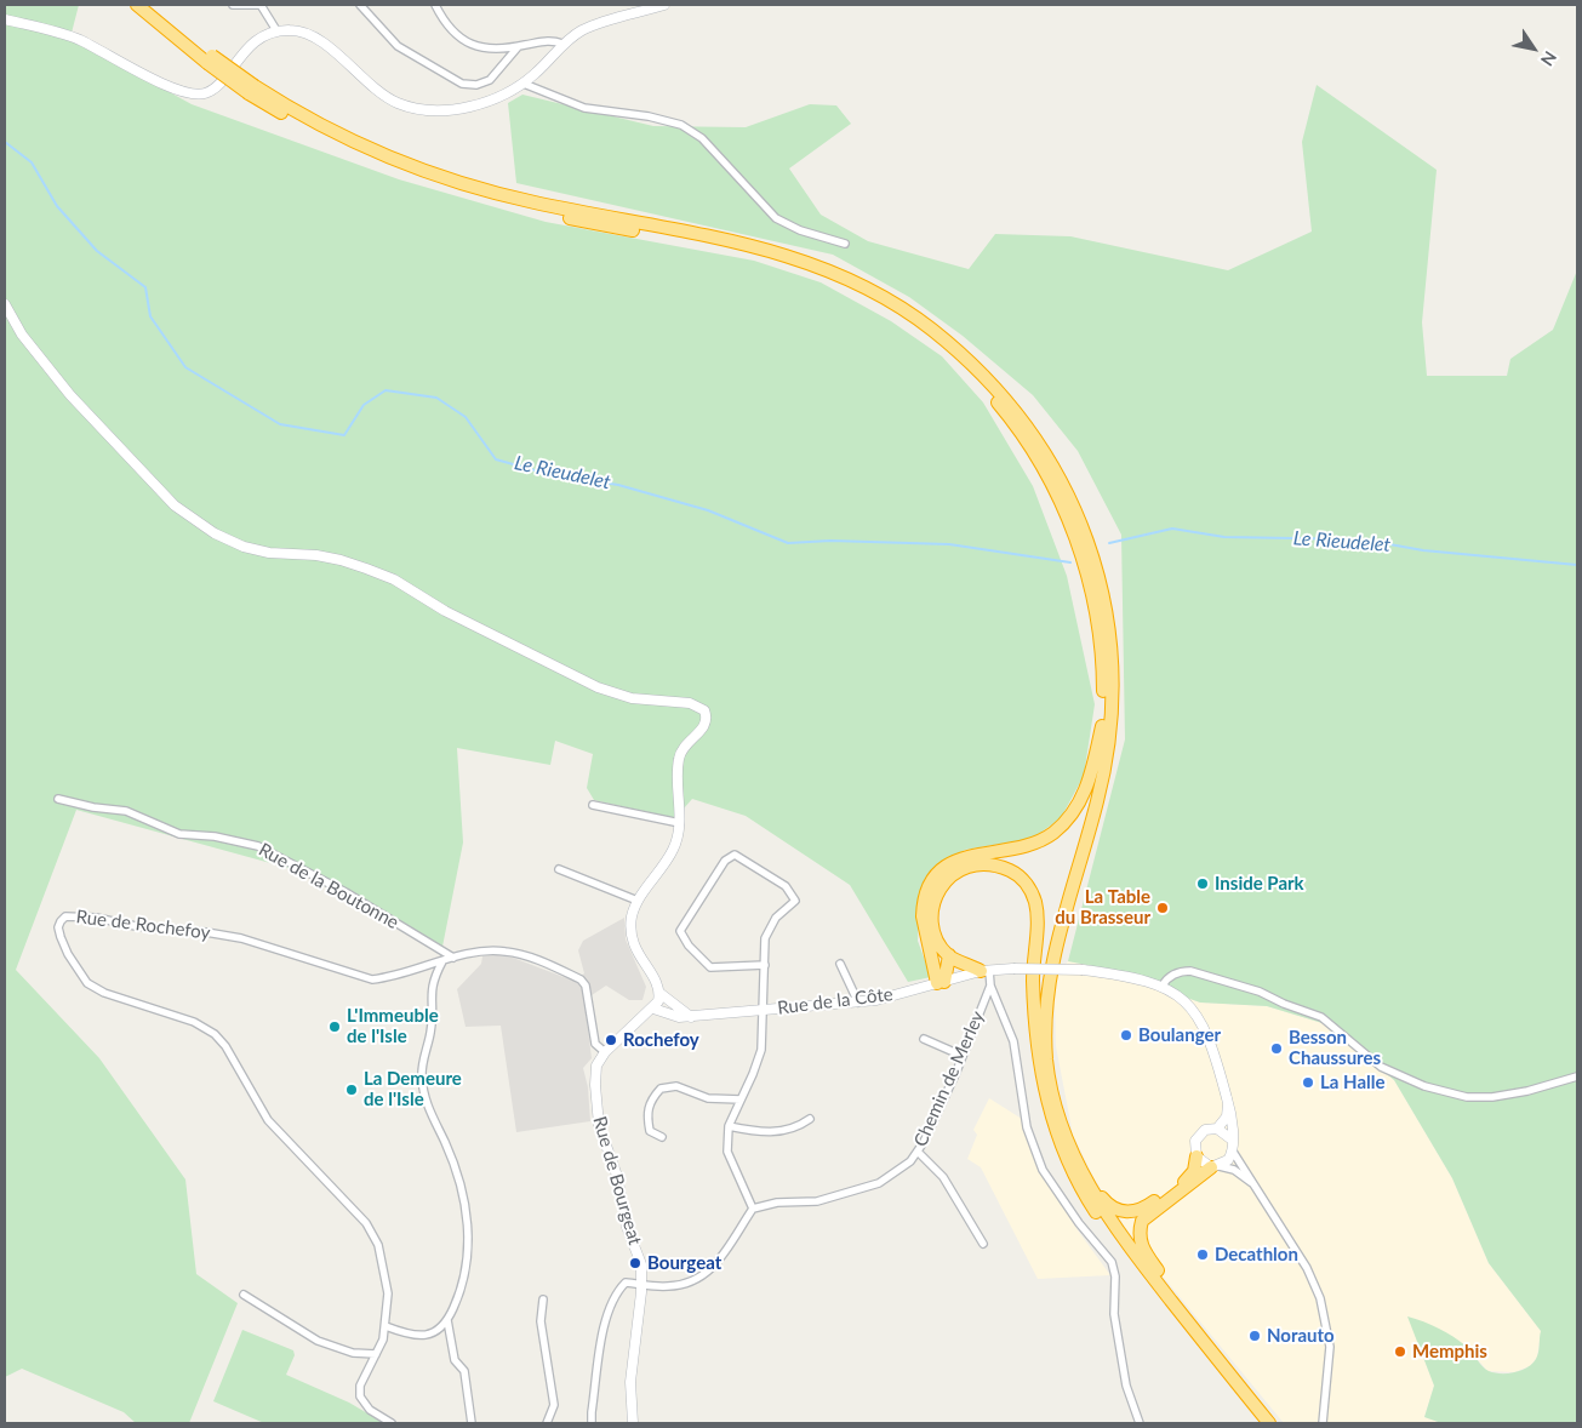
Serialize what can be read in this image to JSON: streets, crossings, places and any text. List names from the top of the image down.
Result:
{
  "streets": {
    "street": [
      "Rue de la Boutonne",
      "Rue de Rochefoy",
      "Rue de la Côte",
      "Chemin de Merley",
      "Rue de Bourgeat"
    ]
  },
  "crossings": [
    ["Rue de la Boutonne", "Rue de Rochefoy"],
    ["Rue de Rochefoy", "Rue de Bourgeat"],
    ["Rue de la Côte", "Chemin de Merley"]
  ],
  "water": ["Le Rieudelet"],
  "places": [
    "Inside Park",
    "La Table du Brasseur",
    "L'Immeuble de l'Isle",
    "Boulanger",
    "Rochefoy",
    "Besson Chaussures",
    "La Halle",
    "La Demeure de l'Isle",
    "Decathlon",
    "Bourgeat",
    "Norauto",
    "Memphis"
  ],
  "north": "bottom right"
}
